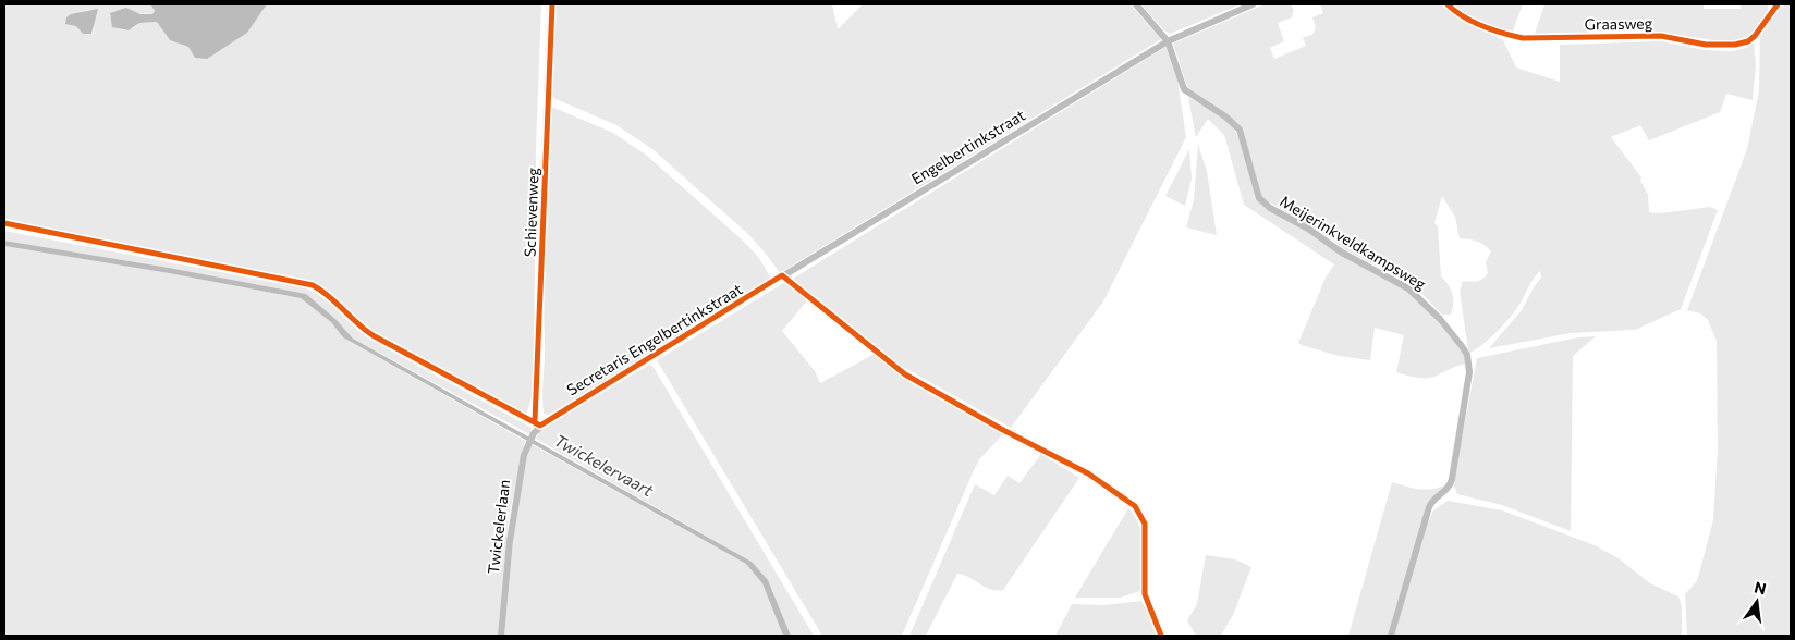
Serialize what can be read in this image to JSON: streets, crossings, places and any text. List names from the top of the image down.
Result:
{
  "streets": {
    "street": [
      "Graasweg",
      "Engelbertinkstraat",
      "Meijerinkveldkampsweg",
      "Secretaris Engelbertinkstraat",
      "Twickelerlaan"
    ],
    "cycle path": ["Schievenweg"]
  },
  "crossings": [
    ["Engelbertinkstraat", "Meijerinkveldkampsweg"],
    ["Engelbertinkstraat", "Secretaris Engelbertinkstraat"],
    ["Secretaris Engelbertinkstraat", "Twickelerlaan"]
  ],
  "water": ["Twickelervaart"],
  "north": "top"
}
